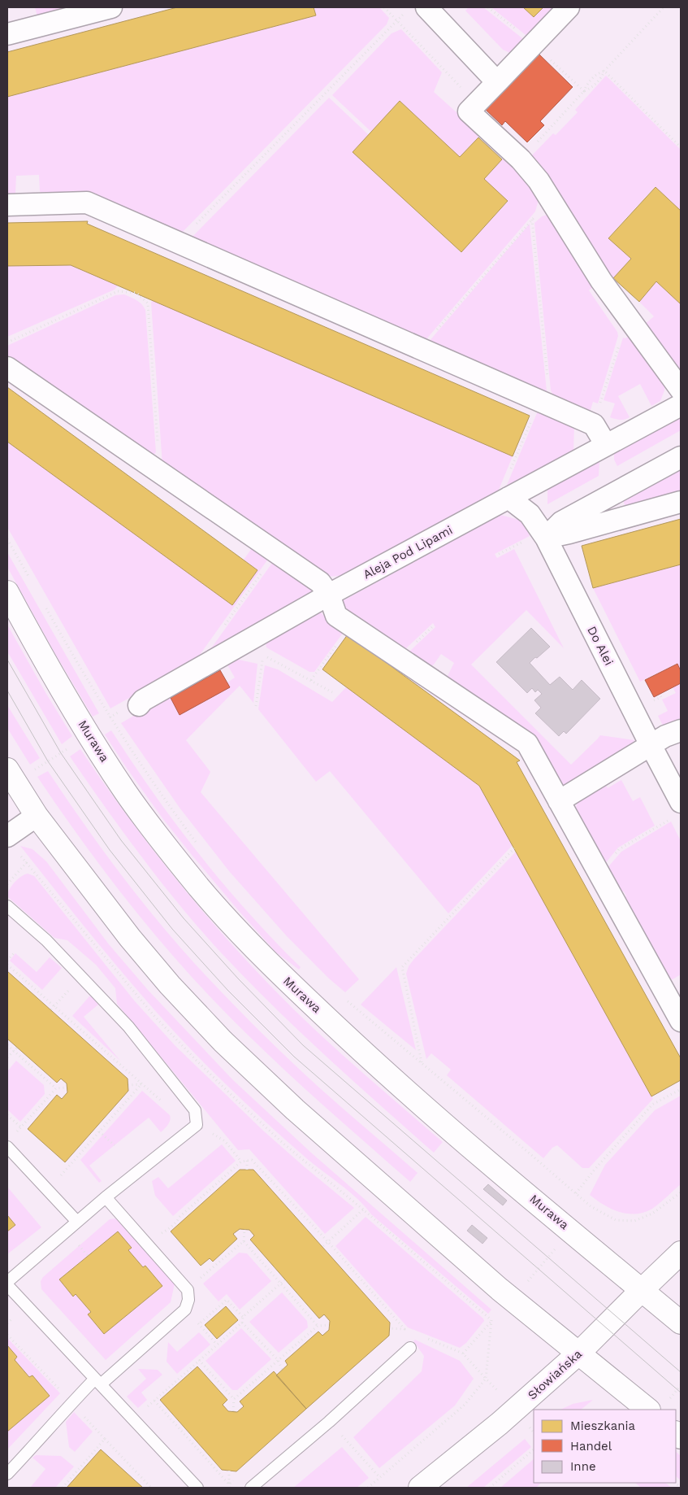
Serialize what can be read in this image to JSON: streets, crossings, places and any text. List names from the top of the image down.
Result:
{
  "streets": {
    "street": [
      "Aleja Pod Lipami",
      "Do Alei",
      "Murawa",
      "Słowiańska"
    ]
  },
  "crossings": [
    ["Aleja Pod Lipami", "Do Alei"],
    ["Murawa", "Słowiańska"]
  ],
  "legend": ["Mieszkania", "Handel", "Inne"]
}
